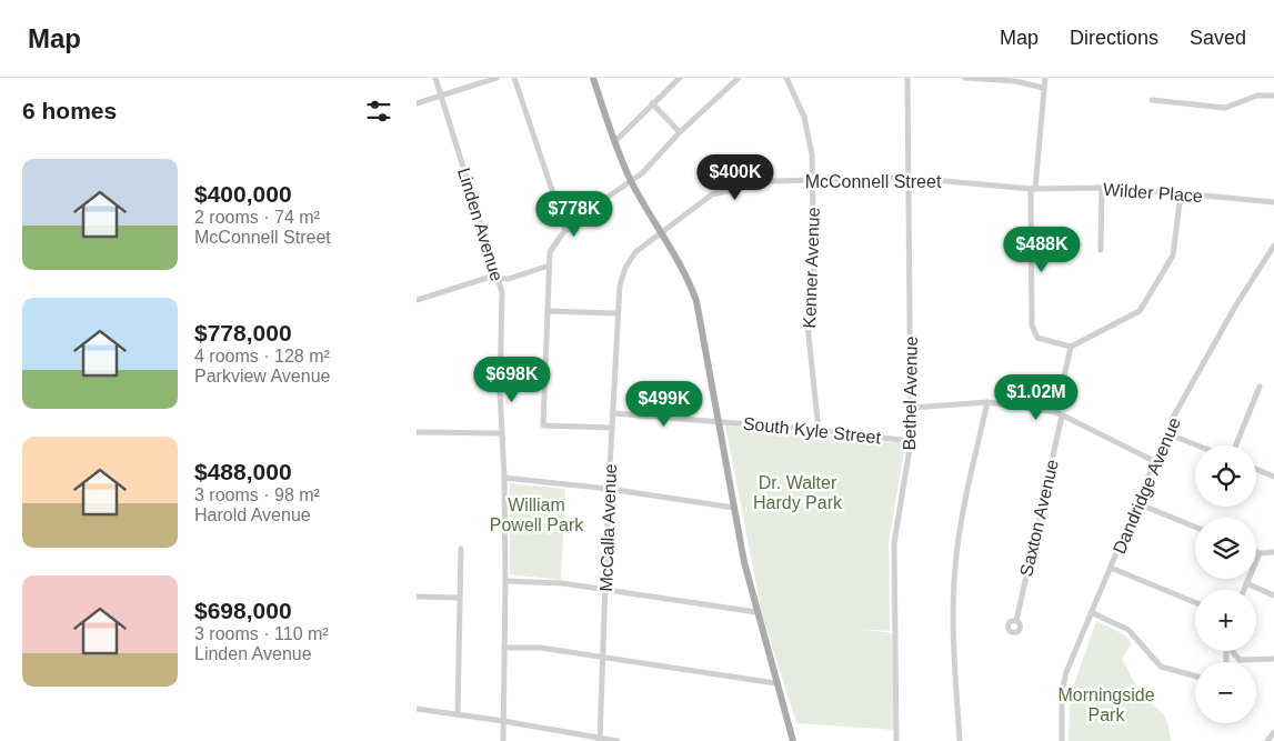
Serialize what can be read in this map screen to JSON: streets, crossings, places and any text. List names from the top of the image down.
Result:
{
  "streets": {
    "street": [
      "McConnell Street",
      "Wilder Place",
      "Linden Avenue",
      "Kenner Avenue",
      "Bethel Avenue",
      "South Kyle Street",
      "Dandridge Avenue",
      "Saxton Avenue",
      "McCalla Avenue"
    ]
  },
  "crossings": [
    ["McConnell Street", "Wilder Place"],
    ["McConnell Street", "Kenner Avenue"],
    ["McConnell Street", "Bethel Avenue"],
    ["McConnell Street", "McCalla Avenue"],
    ["Kenner Avenue", "South Kyle Street"],
    ["Bethel Avenue", "South Kyle Street"],
    ["South Kyle Street", "McCalla Avenue"]
  ],
  "parks": ["Dr. Walter Hardy Park", "William Powell Park", "Morningside Park"],
  "page": {
    "header": "Map",
    "nav": ["Map", "Directions", "Saved"],
    "heading": "6 homes",
    "list": [
      {
        "name": "$400,000",
        "note": "2 rooms · 74 m² · McConnell Street"
      },
      {
        "name": "$778,000",
        "note": "4 rooms · 128 m² · Parkview Avenue"
      },
      {
        "name": "$488,000",
        "note": "3 rooms · 98 m² · Harold Avenue"
      },
      {
        "name": "$698,000",
        "note": "3 rooms · 110 m² · Linden Avenue"
      }
    ],
    "price": [
      "$400K",
      "$778K",
      "$488K",
      "$698K",
      "$1.02M",
      "$499K"
    ],
    "map_buttons": ["+", "−"]
  }
}
